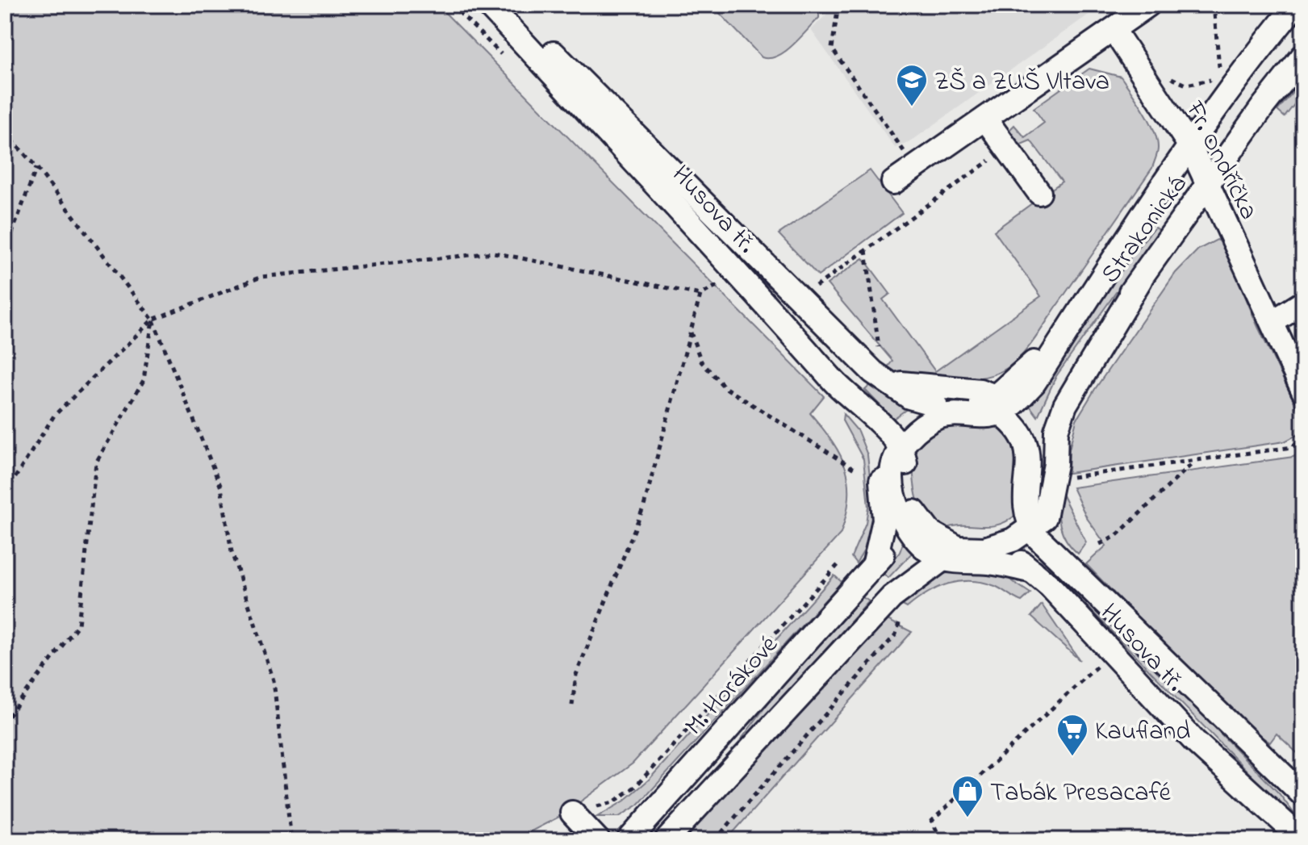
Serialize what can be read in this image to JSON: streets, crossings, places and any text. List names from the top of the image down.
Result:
{
  "streets": {
    "street": [
      "Fr. Ondříčka",
      "Husova tř.",
      "Strakonická",
      "M. Horákové"
    ]
  },
  "crossings": [
    ["Fr. Ondříčka", "Strakonická"]
  ],
  "places": {
    "school or university": ["ZŠ a ZUŠ Vltava"],
    "supermarket": ["Kaufland"],
    "shop": ["Tabák Presacafé"]
  }
}
